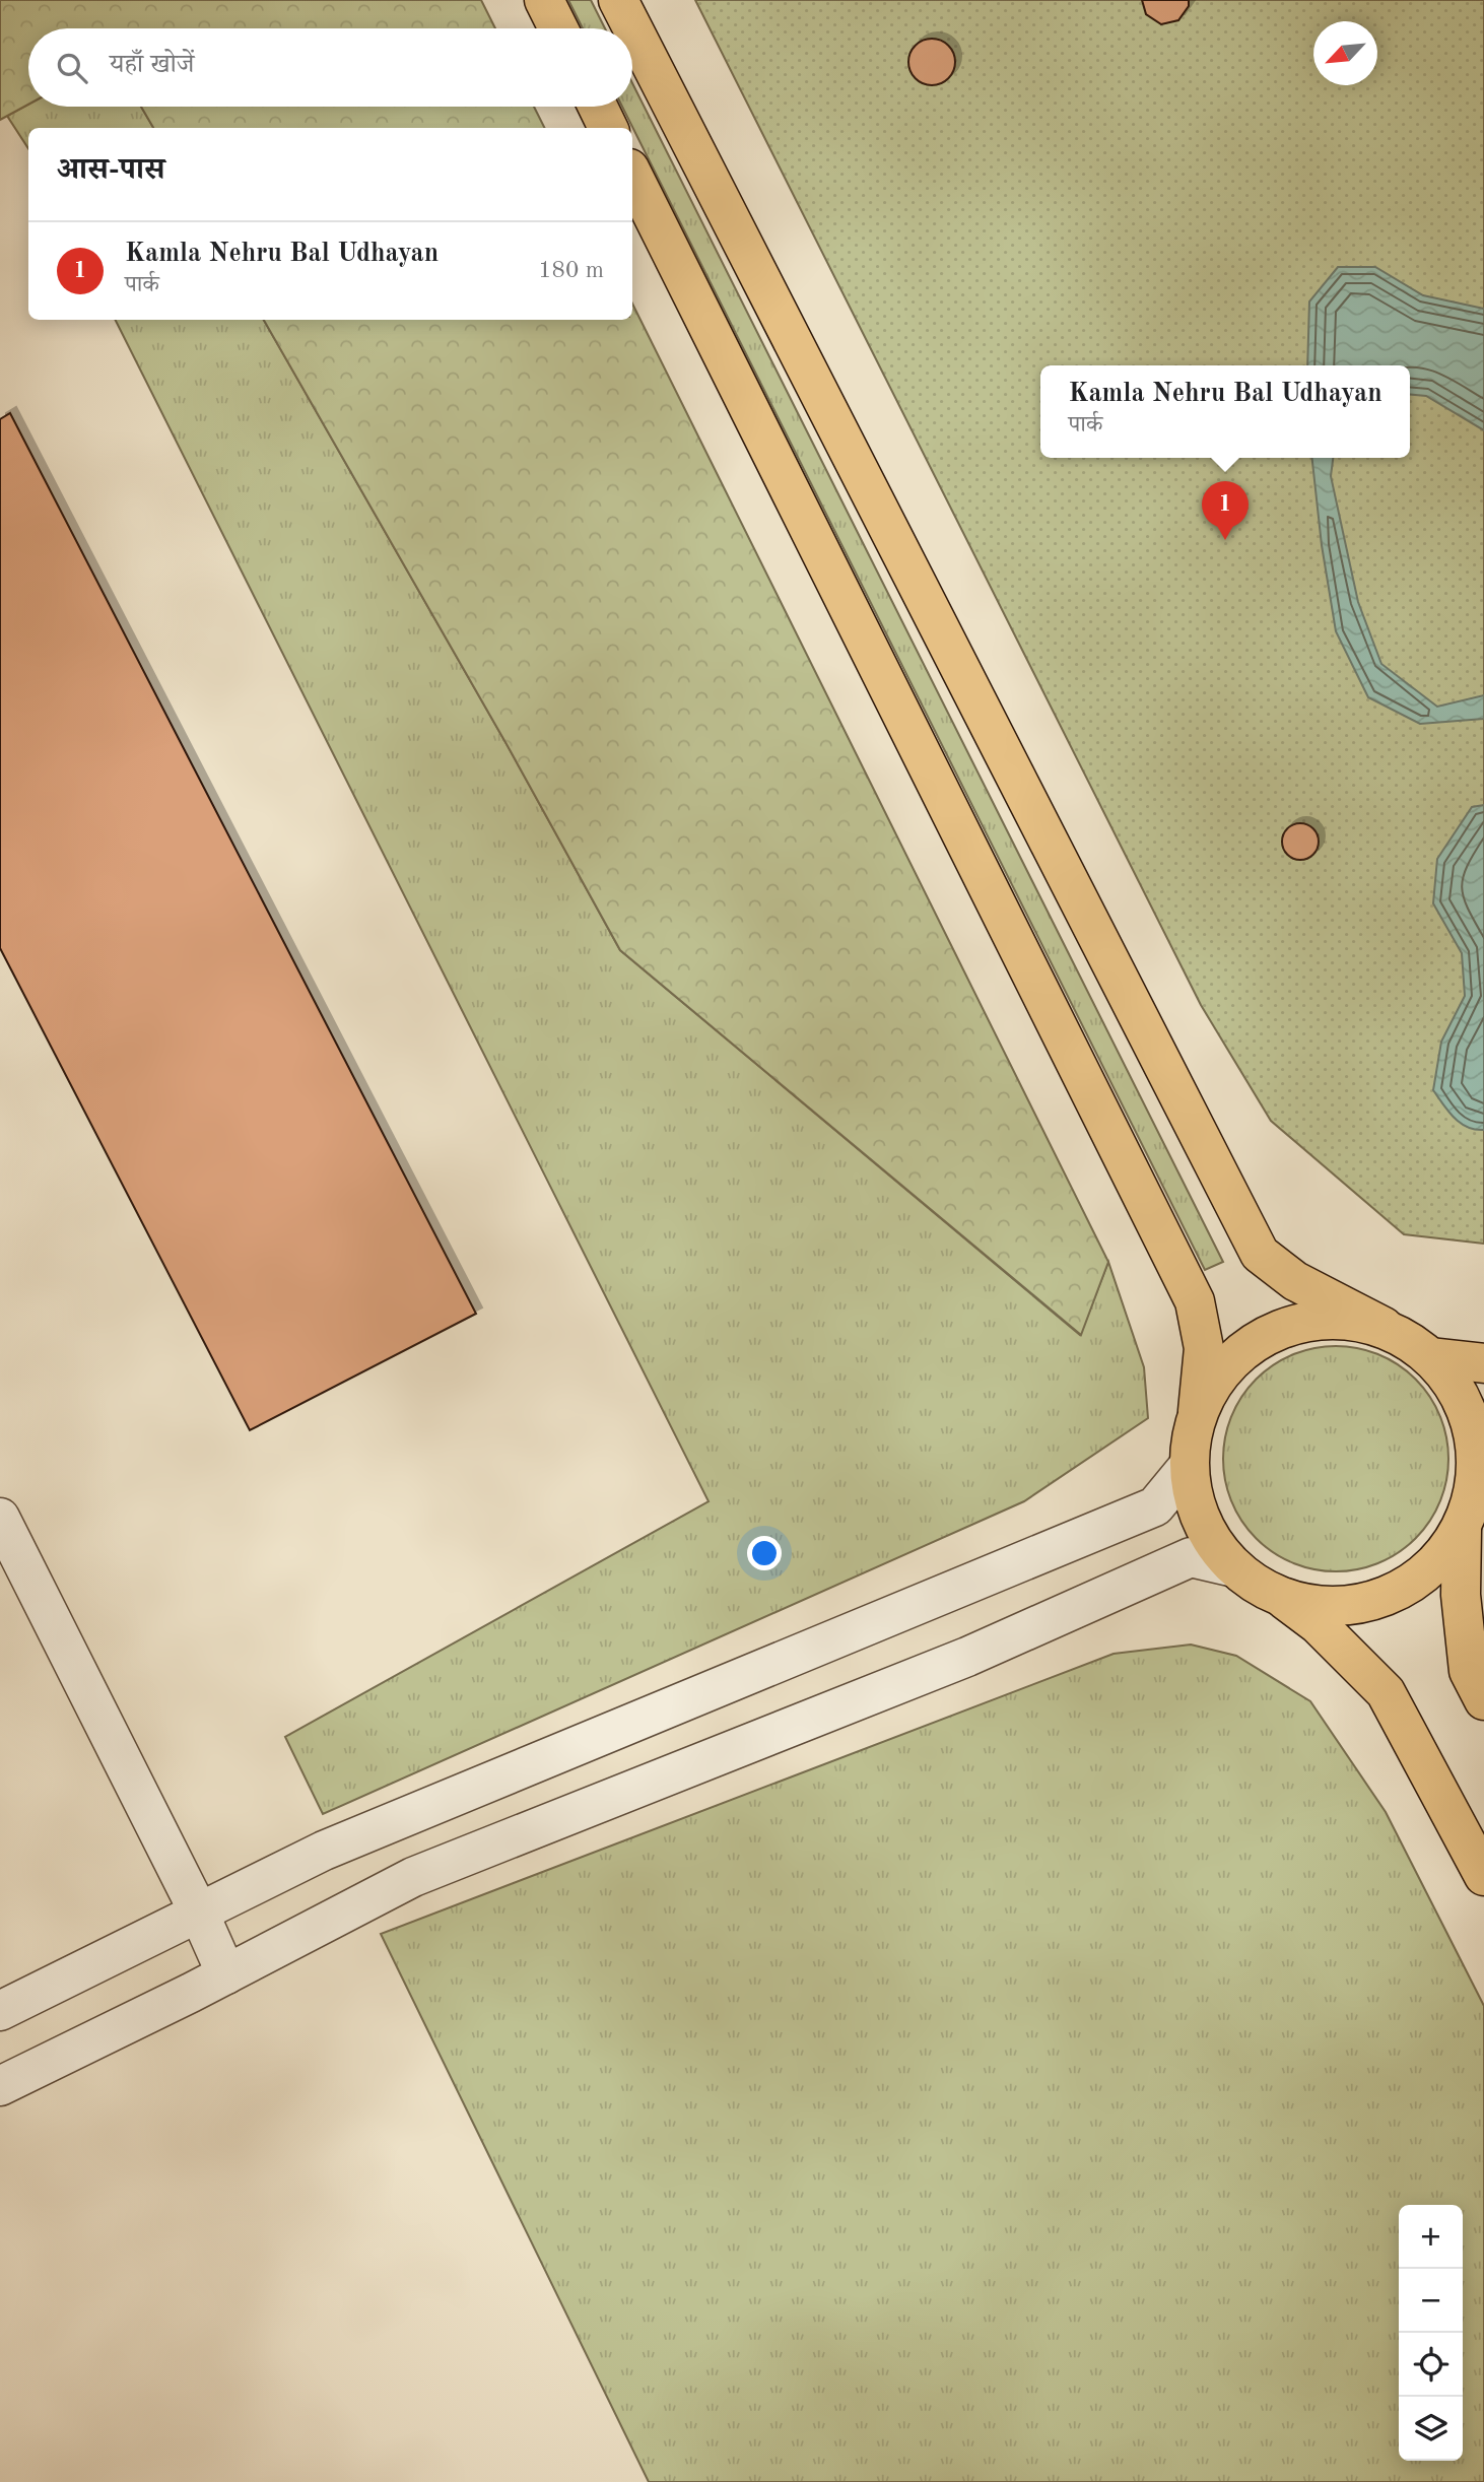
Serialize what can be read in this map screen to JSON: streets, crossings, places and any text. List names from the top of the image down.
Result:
{
  "north": "bottom left",
  "page": {
    "search": "यहाँ खोजें",
    "heading": "आस-पास",
    "list": [
      {
        "mark": "1",
        "name": "Kamla Nehru Bal Udhayan",
        "note": "पार्क",
        "value": "180 m"
      }
    ],
    "popup": ["Kamla Nehru Bal Udhayan", "पार्क"],
    "pins": "1",
    "map_buttons": ["+", "−"]
  }
}
